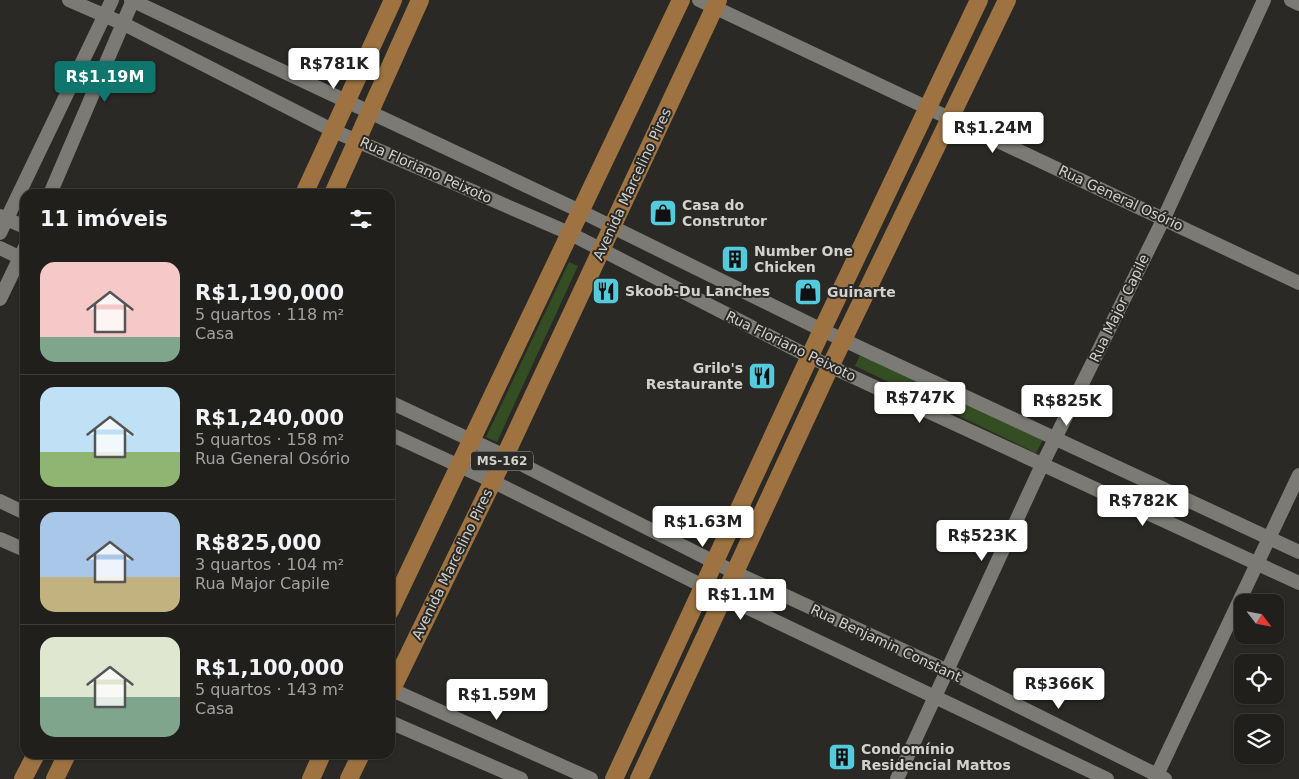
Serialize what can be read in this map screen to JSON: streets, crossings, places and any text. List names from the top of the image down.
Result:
{
  "streets": {
    "main road": ["Avenida Marcelino Pires", "MS-162"],
    "street": [
      "Rua Floriano Peixoto",
      "Rua General Osório",
      "Rua Major Capile",
      "Rua Benjamin Constant"
    ]
  },
  "crossings": [
    ["Rua Floriano Peixoto", "Avenida Marcelino Pires"],
    ["Rua Floriano Peixoto", "Rua Major Capile"],
    ["Rua Floriano Peixoto", "MS-162"],
    ["Avenida Marcelino Pires", "Rua General Osório"],
    ["Avenida Marcelino Pires", "Rua Benjamin Constant"],
    ["Rua General Osório", "Rua Major Capile"],
    ["Rua Major Capile", "Rua Benjamin Constant"],
    ["MS-162", "Rua Benjamin Constant"]
  ],
  "places": {
    "shop": ["Casa do Construtor", "Guinarte"],
    "building": ["Number One Chicken", "Condomínio Residencial Mattos"],
    "restaurant": ["Skoob-Du Lanches", "Grilo's Restaurante"]
  },
  "north": "bottom right",
  "page": {
    "price": [
      "R$781K",
      "R$1.19M",
      "R$1.24M",
      "R$747K",
      "R$825K",
      "R$782K",
      "R$1.63M",
      "R$523K",
      "R$1.1M",
      "R$366K",
      "R$1.59M"
    ],
    "heading": "11 imóveis",
    "list": [
      {
        "name": "R$1,190,000",
        "note": "5 quartos · 118 m² · Casa"
      },
      {
        "name": "R$1,240,000",
        "note": "5 quartos · 158 m² · Rua General Osório"
      },
      {
        "name": "R$825,000",
        "note": "3 quartos · 104 m² · Rua Major Capile"
      },
      {
        "name": "R$1,100,000",
        "note": "5 quartos · 143 m² · Casa"
      }
    ]
  }
}
